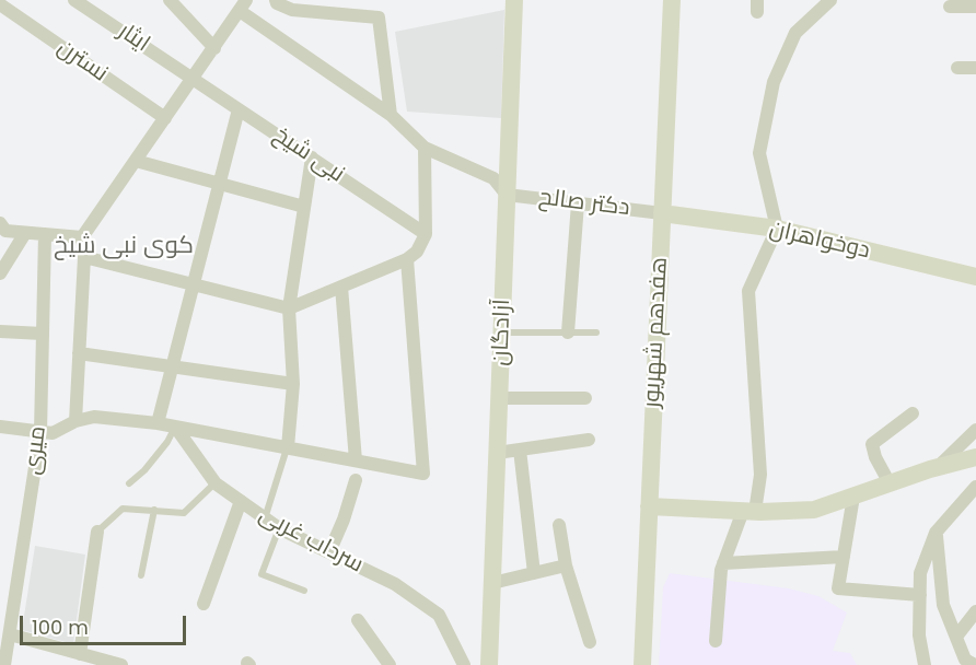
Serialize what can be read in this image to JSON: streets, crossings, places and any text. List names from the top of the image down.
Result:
{
  "streets": {
    "main road": ["دوخواهران", "آزادگان", "هفدهم شهریور"],
    "street": [
      "ایثار",
      "نسترن",
      "نبی شیخ",
      "دکتر صالح",
      "میری",
      "سرداب غربی"
    ]
  },
  "crossings": [
    ["ایثار", "نبی شیخ"],
    ["دکتر صالح", "دوخواهران"],
    ["دکتر صالح", "آزادگان"],
    ["دکتر صالح", "هفدهم شهریور"],
    ["دوخواهران", "هفدهم شهریور"]
  ],
  "districts": ["کوی نبی شیخ"],
  "scale_bar": "100 m"
}
